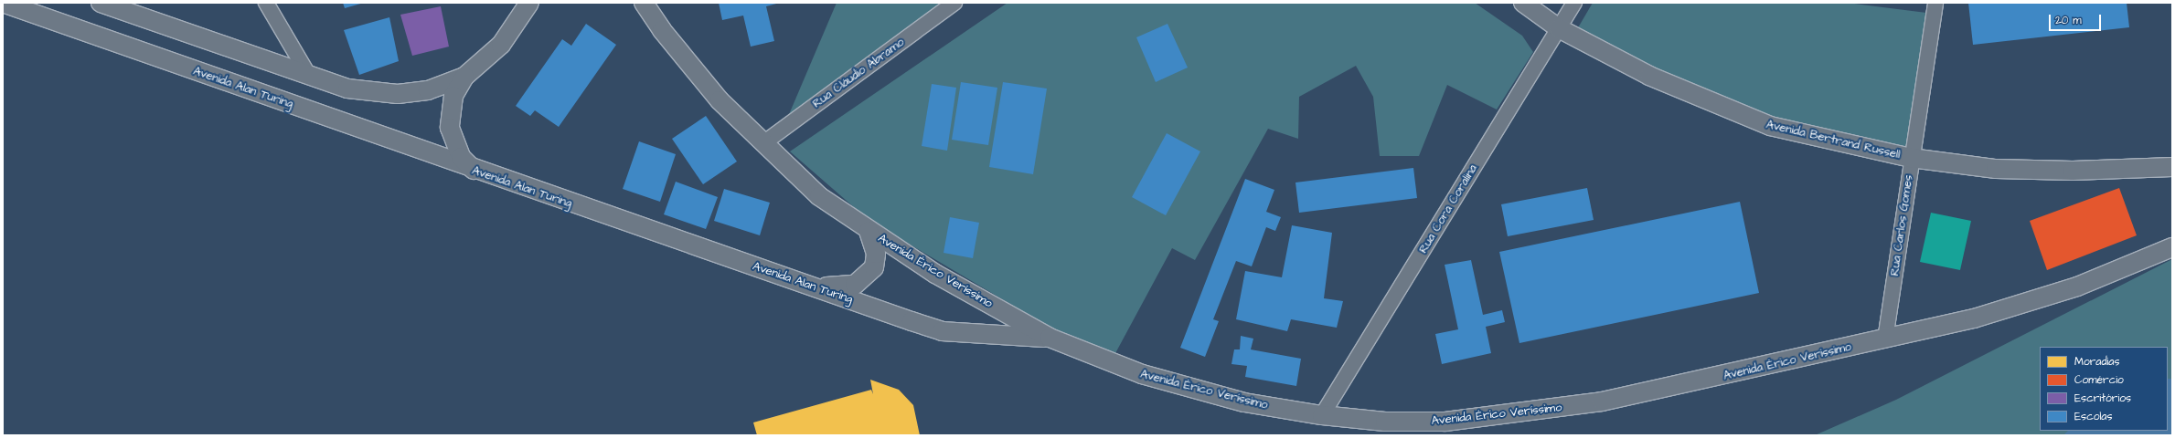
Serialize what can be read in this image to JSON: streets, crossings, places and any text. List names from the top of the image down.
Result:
{
  "streets": {
    "street": [
      "Rua Cláudio Abramo",
      "Avenida Alan Turing",
      "Avenida Bertrand Russell",
      "Rua Cora Coralina",
      "Rua Carlos Gomes",
      "Avenida Érico Veríssimo"
    ]
  },
  "crossings": [
    ["Rua Cláudio Abramo", "Avenida Érico Veríssimo"],
    ["Avenida Alan Turing", "Avenida Érico Veríssimo"],
    ["Avenida Bertrand Russell", "Rua Cora Coralina"],
    ["Avenida Bertrand Russell", "Rua Carlos Gomes"],
    ["Rua Cora Coralina", "Avenida Érico Veríssimo"],
    ["Rua Carlos Gomes", "Avenida Érico Veríssimo"]
  ],
  "legend": [
    "Moradias",
    "Comércio",
    "Escritórios",
    "Escolas"
  ],
  "scale_bar": "20 m"
}
